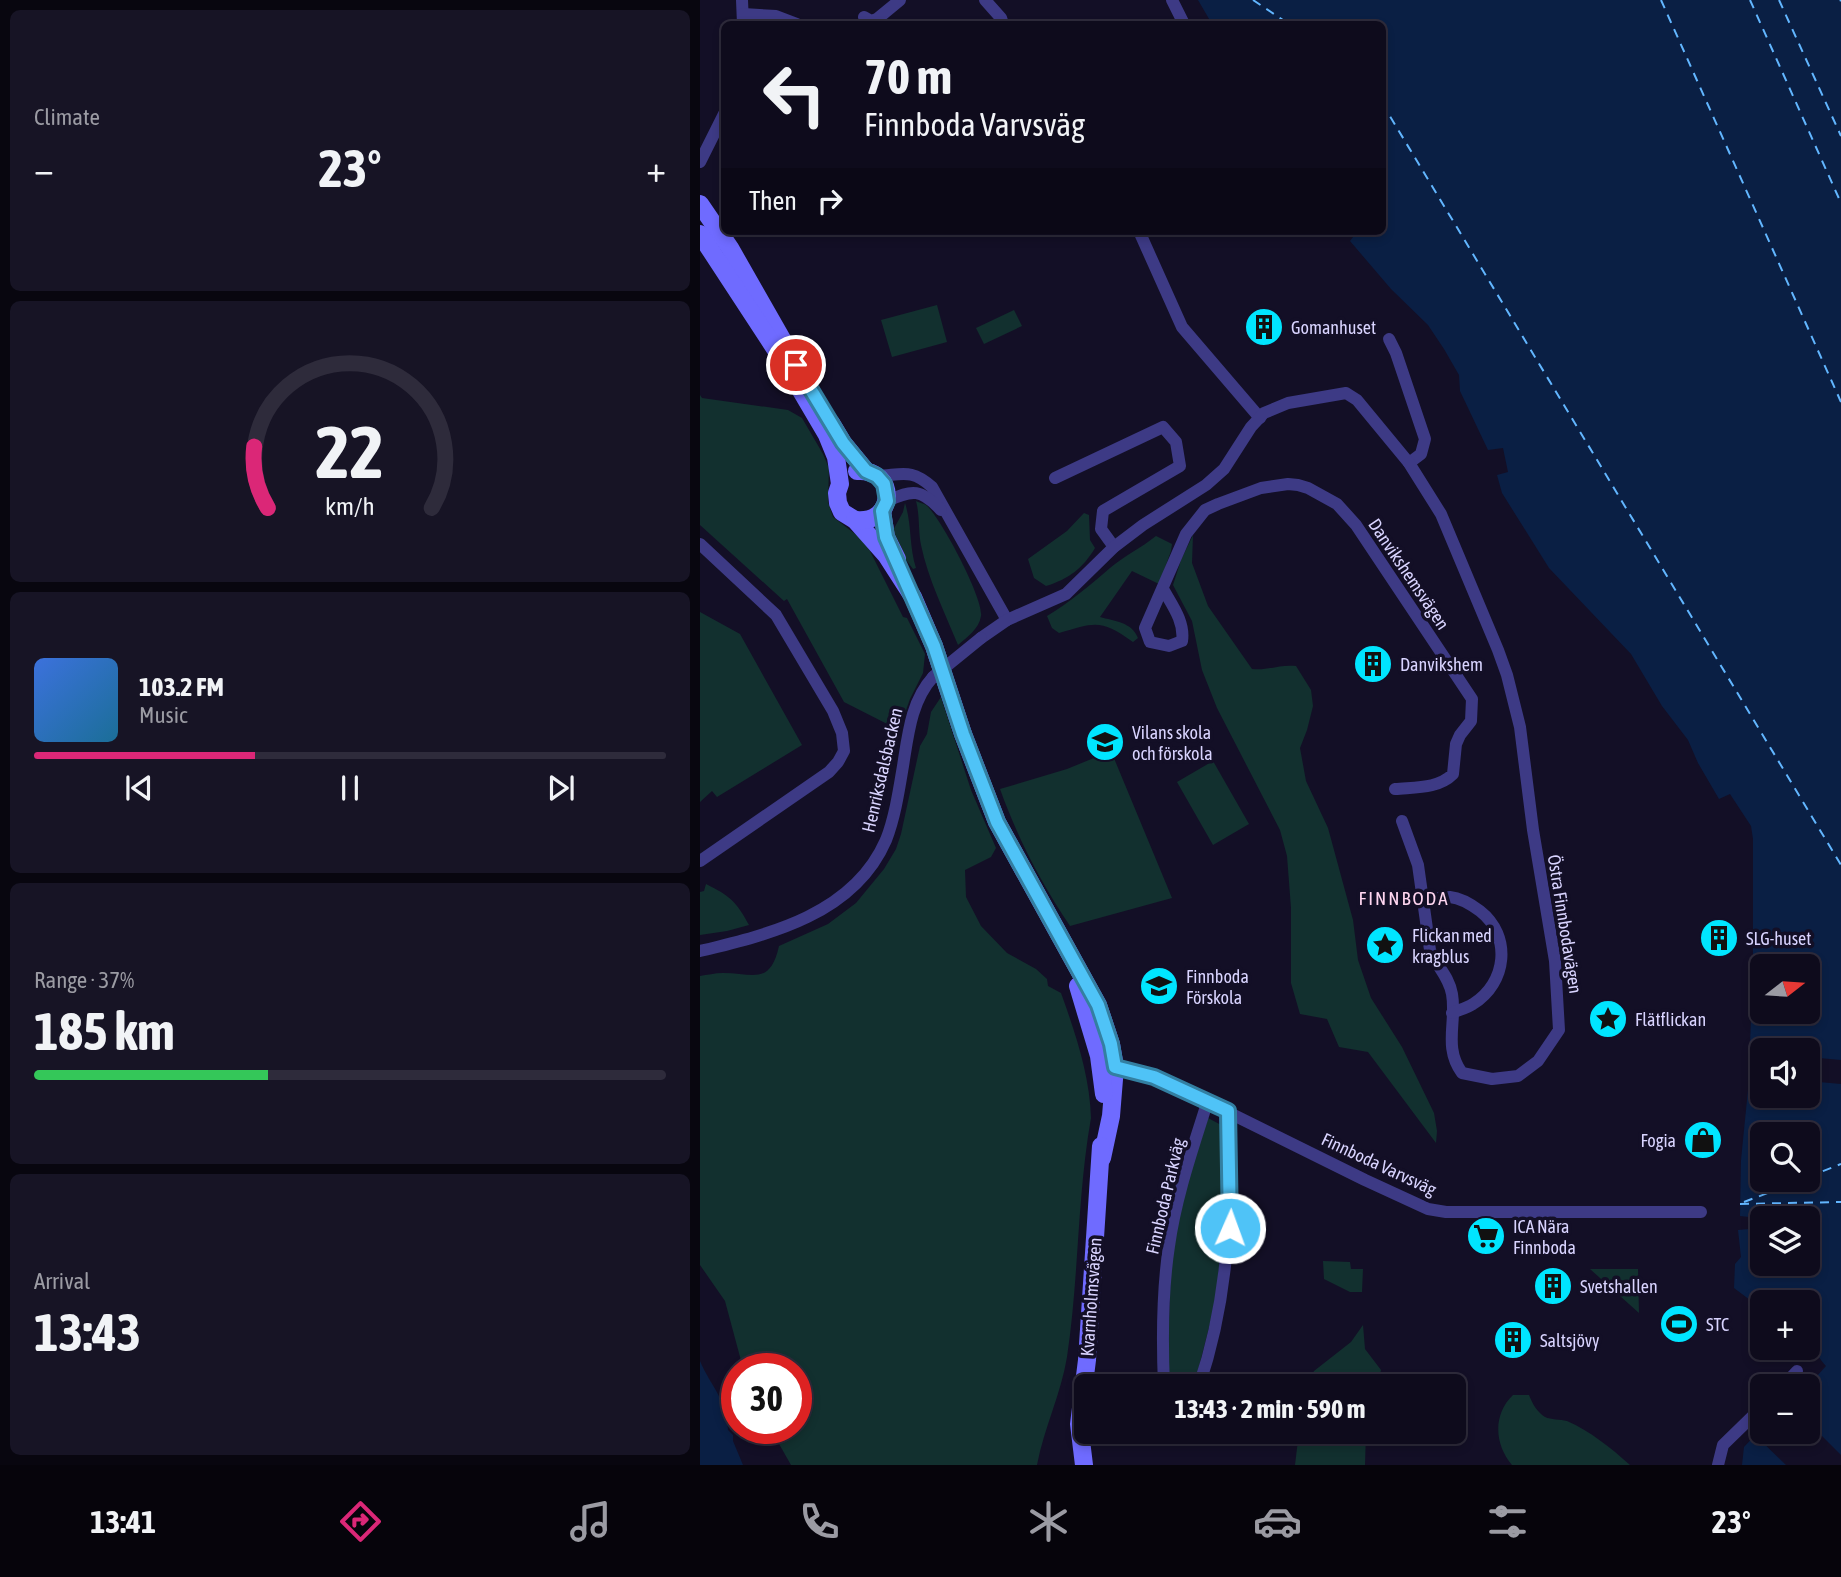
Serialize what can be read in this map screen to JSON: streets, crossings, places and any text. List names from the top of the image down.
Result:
{
  "streets": {
    "street": [
      "Danvikshemsvägen",
      "Henriksdalsbacken",
      "Östra Finnbodavägen",
      "Finnboda Varvsväg",
      "Finnboda Parkväg",
      "Kvarnholmsvägen"
    ]
  },
  "crossings": [
    ["Finnboda Varvsväg", "Finnboda Parkväg"],
    ["Finnboda Varvsväg", "Kvarnholmsvägen"]
  ],
  "districts": ["FINNBODA"],
  "places": {
    "building": [
      "Gomanhuset",
      "Danvikshem",
      "SLG-huset",
      "Svetshallen",
      "Saltsjövy"
    ],
    "school or university": ["Vilans skola och förskola", "Finnboda Förskola"],
    "place": ["Flickan med kragblus", "Flätflickan"],
    "shop": ["Fogia"],
    "supermarket": ["ICA Nära Finnboda"],
    "sports": ["STC"]
  },
  "north": "right",
  "page": {
    "tile": [
      "Climate",
      ["Range · 37%", "185 km"],
      ["Arrival", "13:43"]
    ],
    "turn": ["70 m", "Finnboda Varvsväg"],
    "heat": ["−", "23°", "+"],
    "then": "Then",
    "song": ["103.2 FM", "Music"],
    "map_buttons": ["+", "−"],
    "limit": "30",
    "trip": "13:43 · 2 min · 590 m",
    "tabs": ["13:41", "23°"],
    "gauge": ["22", "km/h"]
  }
}
